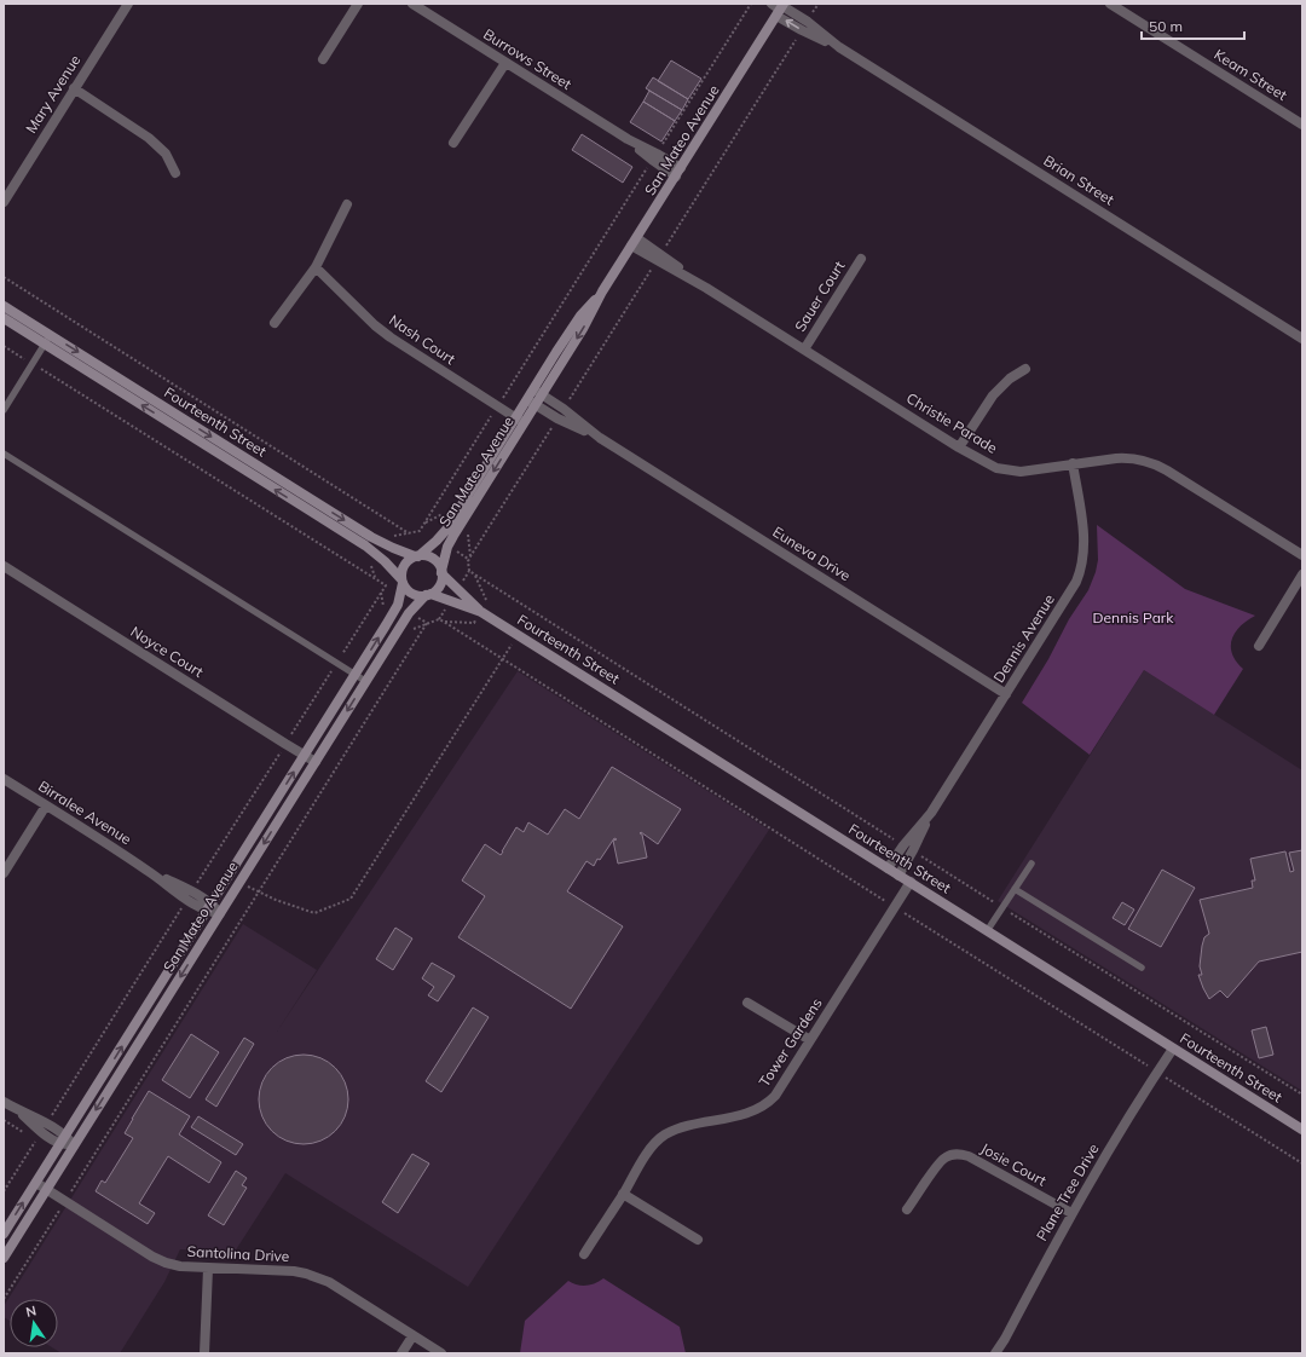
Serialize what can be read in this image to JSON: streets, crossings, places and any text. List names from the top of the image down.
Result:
{
  "streets": {
    "street": [
      "Burrows Street",
      "Keam Street",
      "Mary Avenue",
      "San Mateo Avenue",
      "Brian Street",
      "Sauer Court",
      "Nash Court",
      "Fourteenth Street",
      "Christie Parade",
      "Euneva Drive",
      "Dennis Avenue",
      "Noyce Court",
      "Birralee Avenue",
      "Tower Gardens",
      "Josie Court",
      "Plane Tree Drive",
      "Santolina Drive"
    ]
  },
  "crossings": [
    ["Burrows Street", "San Mateo Avenue"],
    ["San Mateo Avenue", "Brian Street"],
    ["San Mateo Avenue", "Nash Court"],
    ["San Mateo Avenue", "Fourteenth Street"],
    ["San Mateo Avenue", "Christie Parade"],
    ["San Mateo Avenue", "Euneva Drive"],
    ["San Mateo Avenue", "Noyce Court"],
    ["San Mateo Avenue", "Birralee Avenue"],
    ["San Mateo Avenue", "Santolina Drive"],
    ["Sauer Court", "Christie Parade"],
    ["Fourteenth Street", "Dennis Avenue"],
    ["Fourteenth Street", "Tower Gardens"],
    ["Fourteenth Street", "Plane Tree Drive"],
    ["Christie Parade", "Dennis Avenue"],
    ["Euneva Drive", "Dennis Avenue"],
    ["Josie Court", "Plane Tree Drive"]
  ],
  "parks": ["Dennis Park"],
  "scale_bar": "50 m",
  "north": "top"
}
